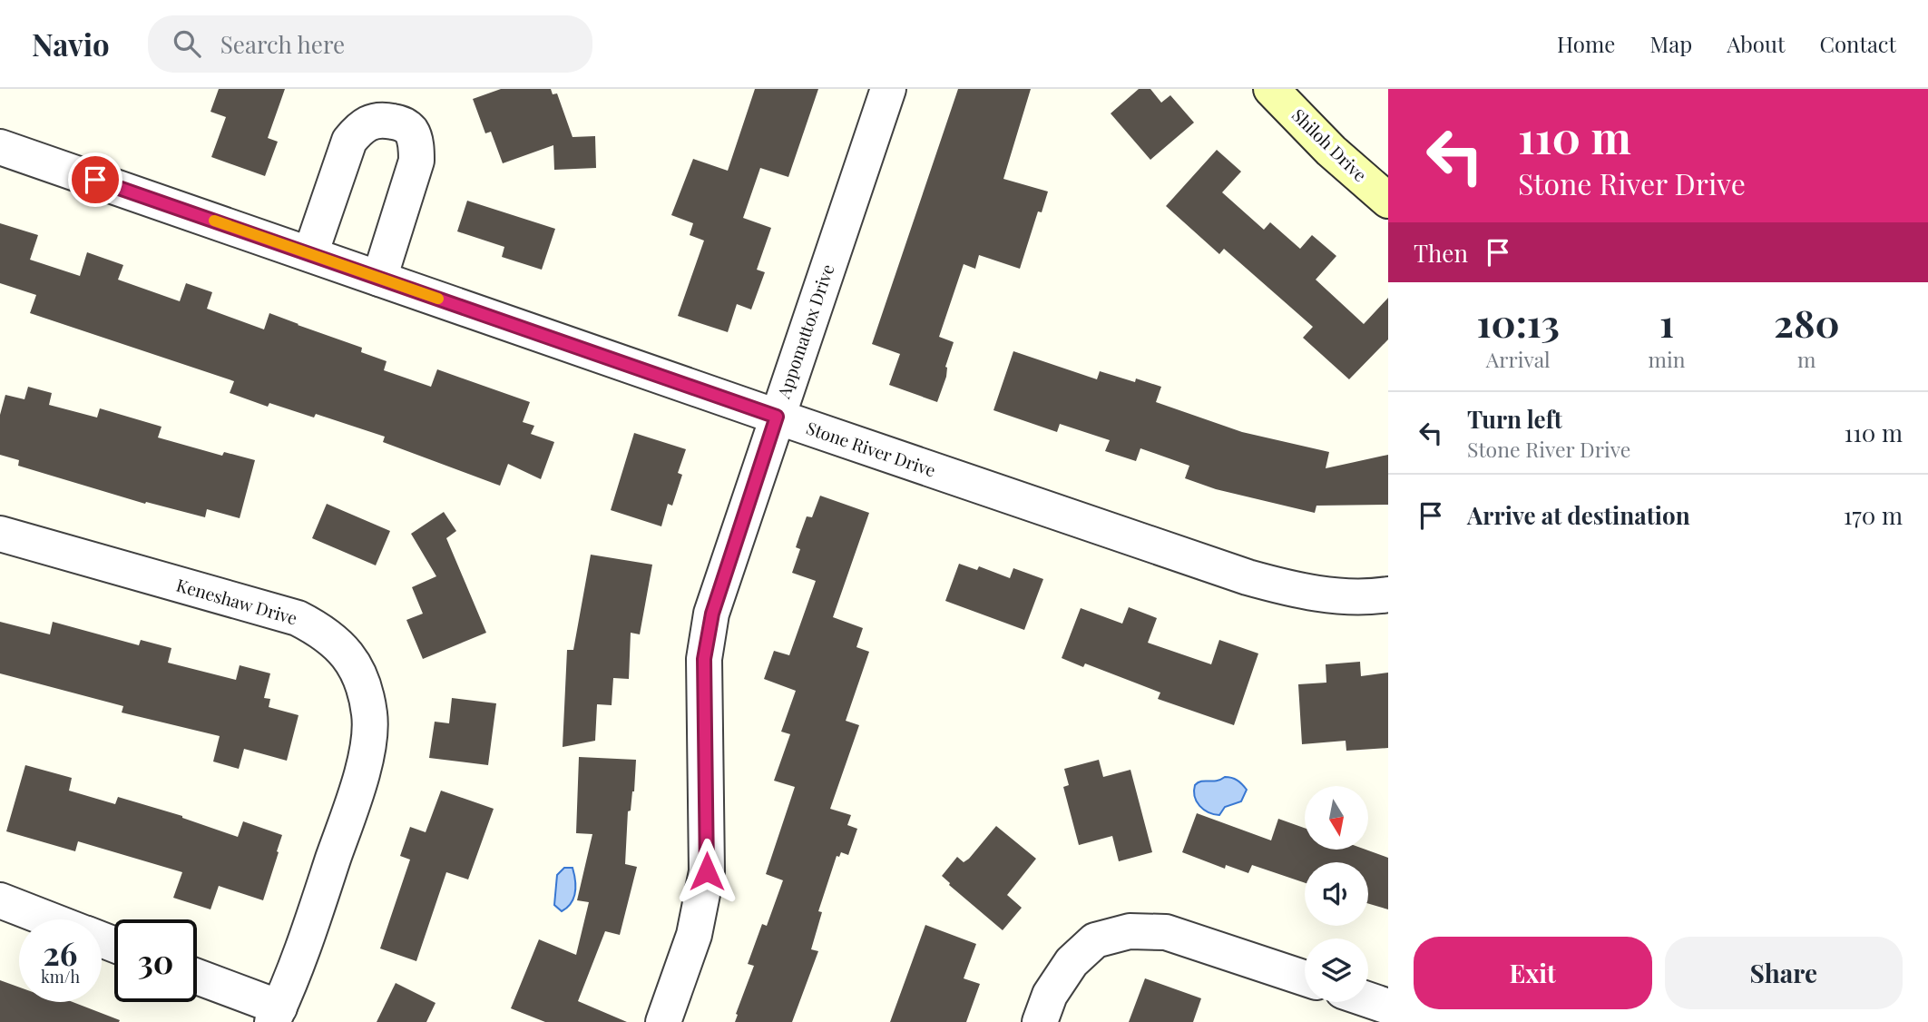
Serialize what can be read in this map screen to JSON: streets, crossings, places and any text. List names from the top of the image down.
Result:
{
  "streets": {
    "street": [
      "Shiloh Drive",
      "Appomattox Drive",
      "Stone River Drive",
      "Keneshaw Drive"
    ]
  },
  "crossings": [
    ["Appomattox Drive", "Stone River Drive"]
  ],
  "north": "bottom",
  "page": {
    "header": "Navio",
    "search": "Search here",
    "nav": [
      "Home",
      "Map",
      "About",
      "Contact"
    ],
    "turn": ["110 m", "Stone River Drive"],
    "then": "Then",
    "eta": [
      "10:13",
      "Arrival",
      "1",
      "min",
      "280",
      "m"
    ],
    "list": [
      {
        "name": "Turn left",
        "note": "Stone River Drive",
        "value": "110 m"
      },
      {
        "name": "Arrive at destination",
        "value": "170 m"
      }
    ],
    "speed": "26 km/h",
    "limit": "30",
    "buttons": ["Exit", "Share"]
  }
}
